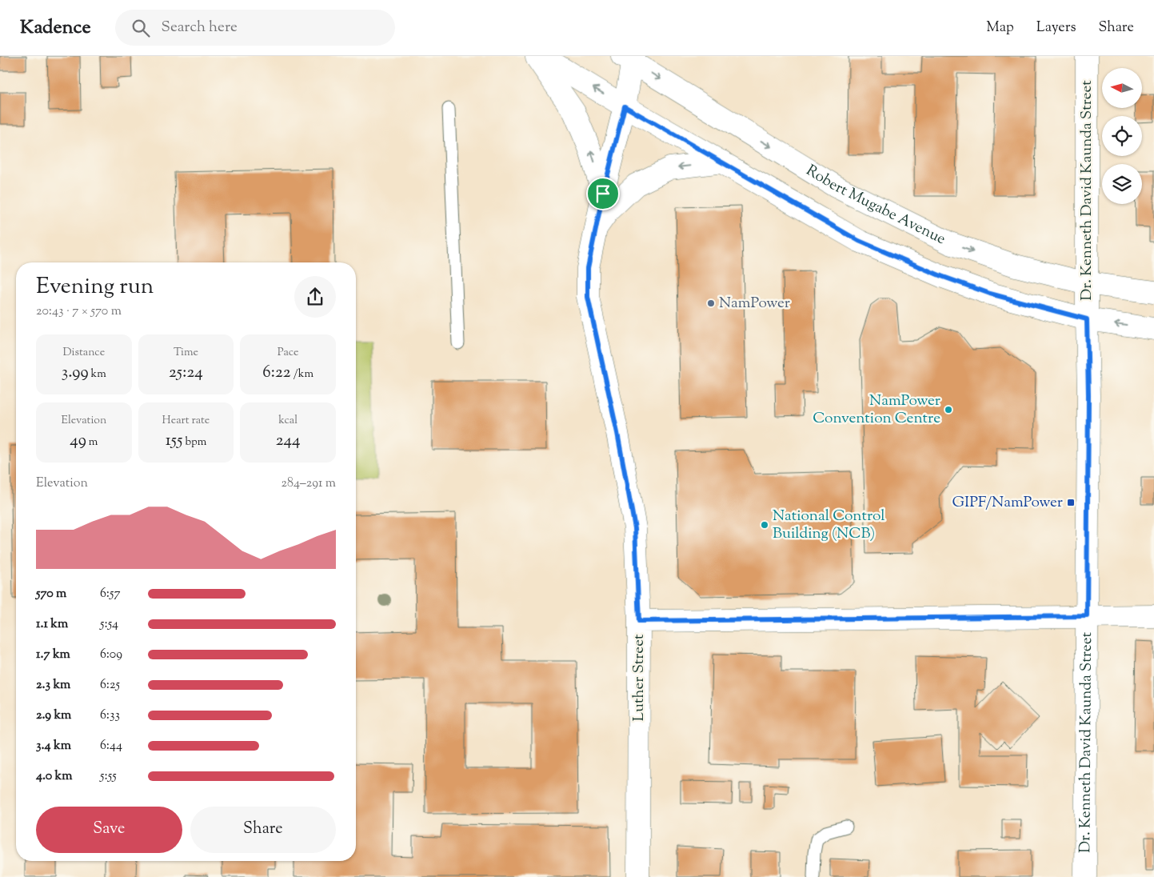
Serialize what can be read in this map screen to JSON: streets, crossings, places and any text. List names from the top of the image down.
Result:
{
  "streets": {
    "street": ["Dr. Kenneth David Kaunda Street", "Robert Mugabe Avenue", "Luther Street"]
  },
  "crossings": [
    ["Dr. Kenneth David Kaunda Street", "Robert Mugabe Avenue"],
    ["Robert Mugabe Avenue", "Luther Street"]
  ],
  "places": {
    "other": ["NamPower", "NamPower Convention Centre", "National Control Building (NCB)"],
    "transit": ["GIPF/NamPower"]
  },
  "north": "left",
  "page": {
    "header": "Kadence",
    "search": "Search here",
    "nav": ["Map", "Layers", "Share"],
    "heading": ["Evening run", "20:43 · 7 × 570 m"],
    "stats": [
      ["Distance", "3.99 km"],
      ["Time", "25:24"],
      ["Pace", "6:22 /km"],
      ["Elevation", "49 m"],
      ["Heart rate", "155 bpm"],
      ["kcal", "244"]
    ],
    "chart": ["Elevation", "284–291 m"],
    "list": [
      {
        "name": "570 m",
        "note": "6:57"
      },
      {
        "name": "1.1 km",
        "note": "5:54"
      },
      {
        "name": "1.7 km",
        "note": "6:09"
      },
      {
        "name": "2.3 km",
        "note": "6:25"
      },
      {
        "name": "2.9 km",
        "note": "6:33"
      },
      {
        "name": "3.4 km",
        "note": "6:44"
      },
      {
        "name": "4.0 km",
        "note": "5:55"
      }
    ],
    "buttons": ["Save", "Share"]
  }
}
